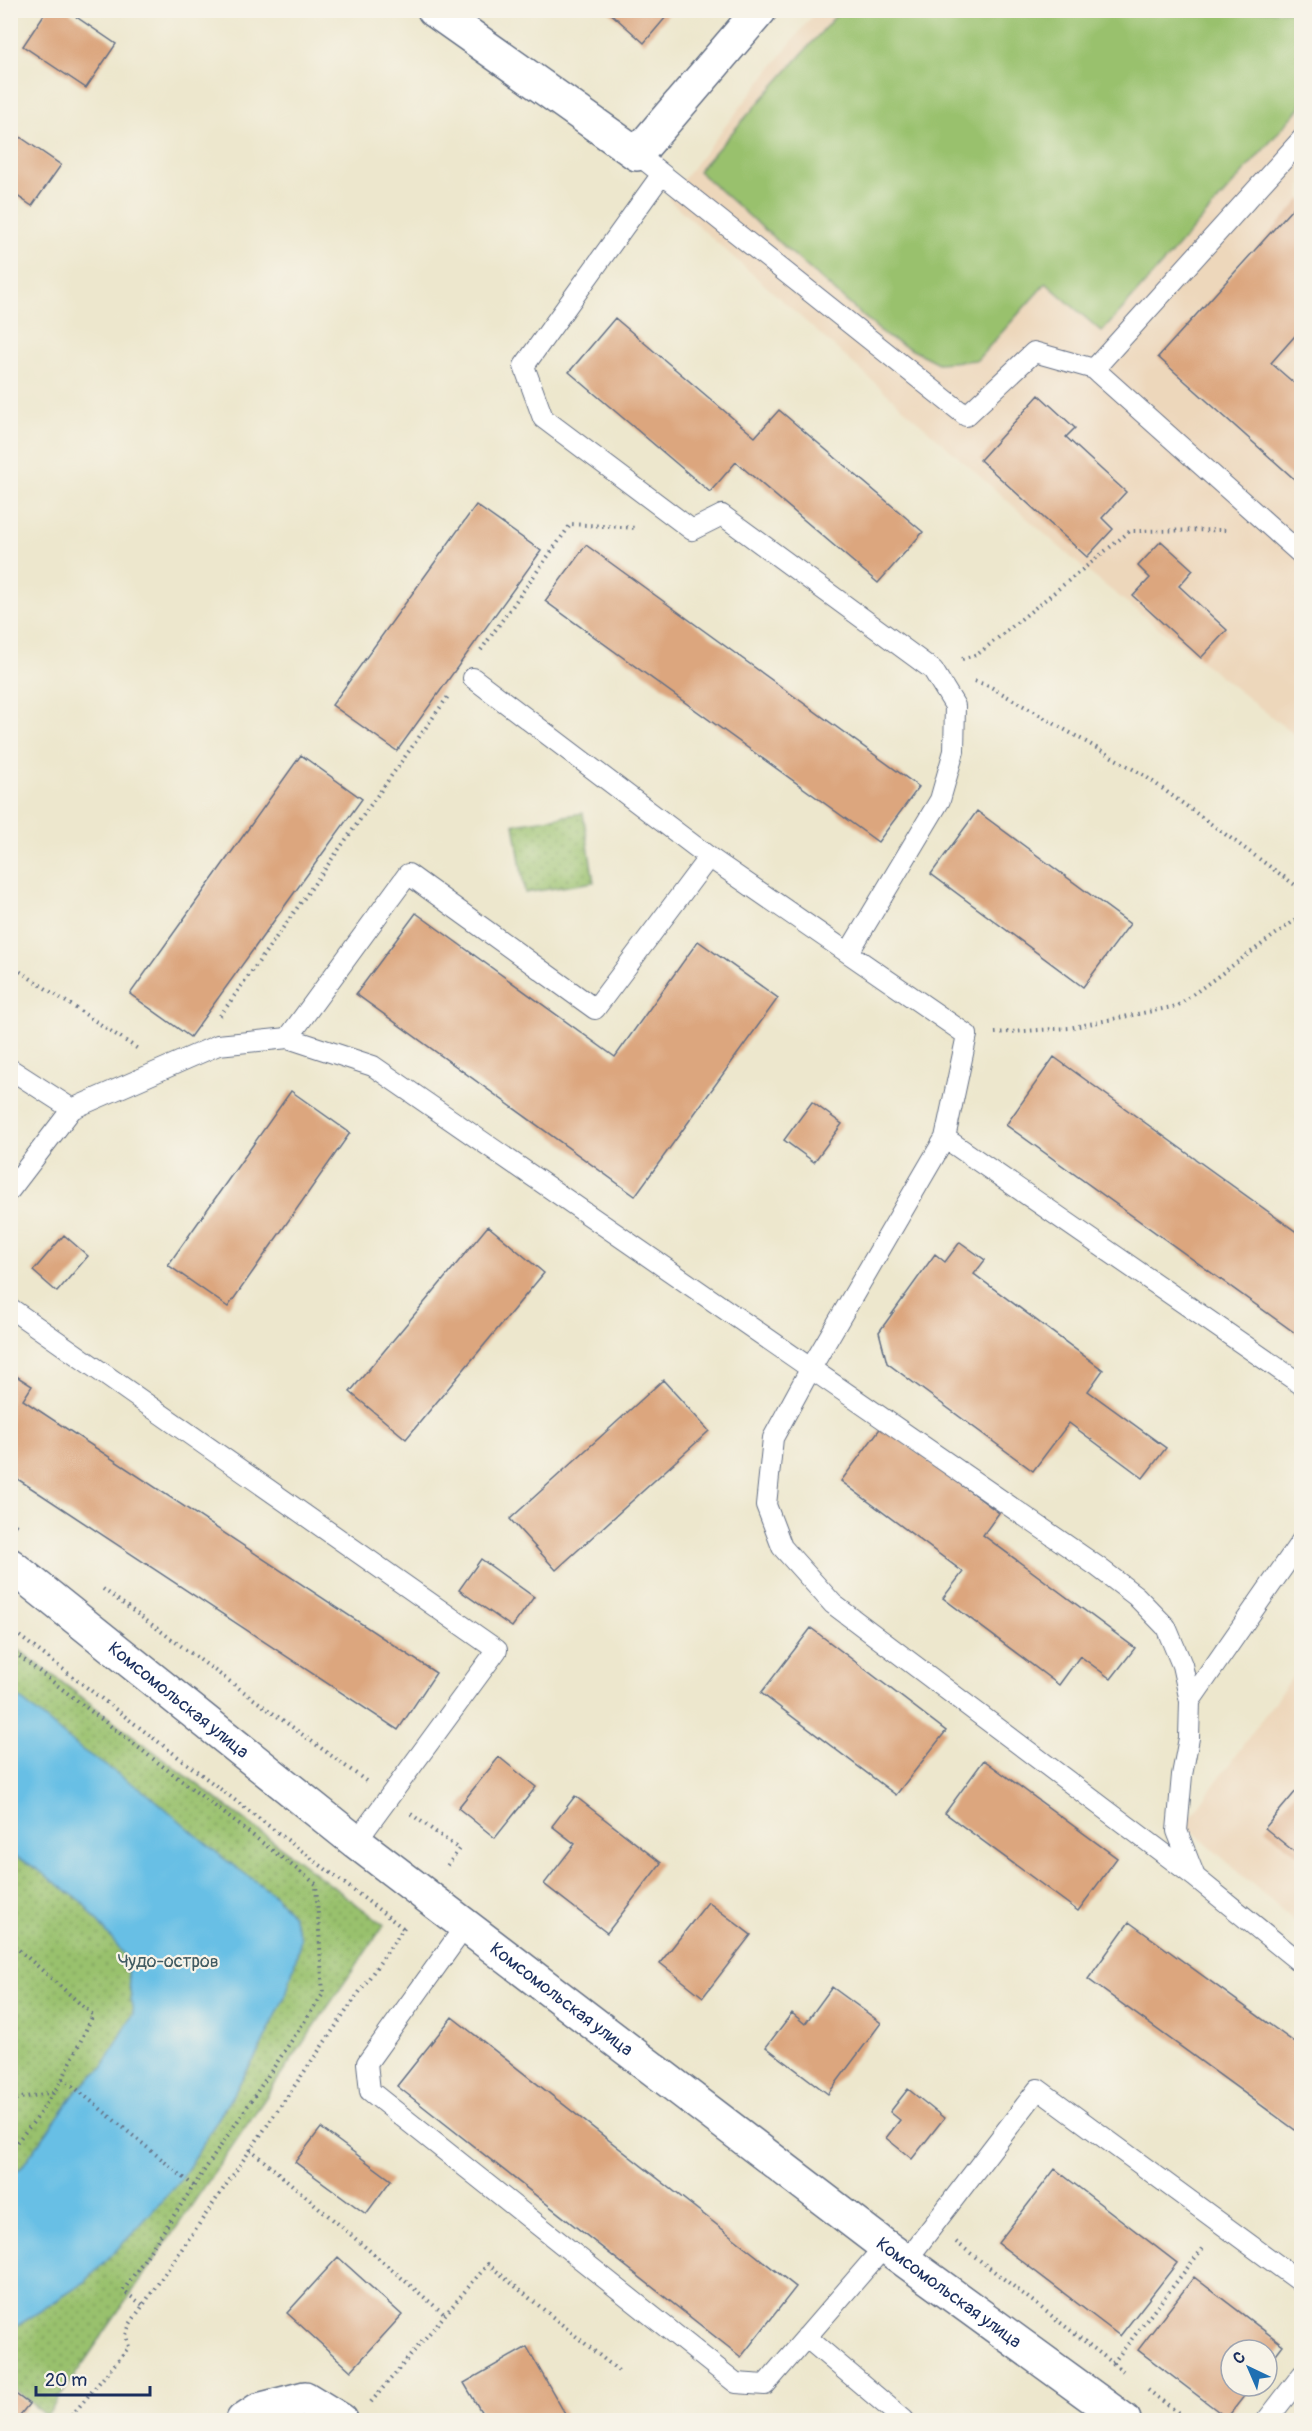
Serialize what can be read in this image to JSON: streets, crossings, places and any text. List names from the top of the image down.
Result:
{
  "streets": {
    "street": ["Комсомольская улица"]
  },
  "parks": ["Чудо-остров"],
  "scale_bar": "20 m",
  "north": "top left"
}
